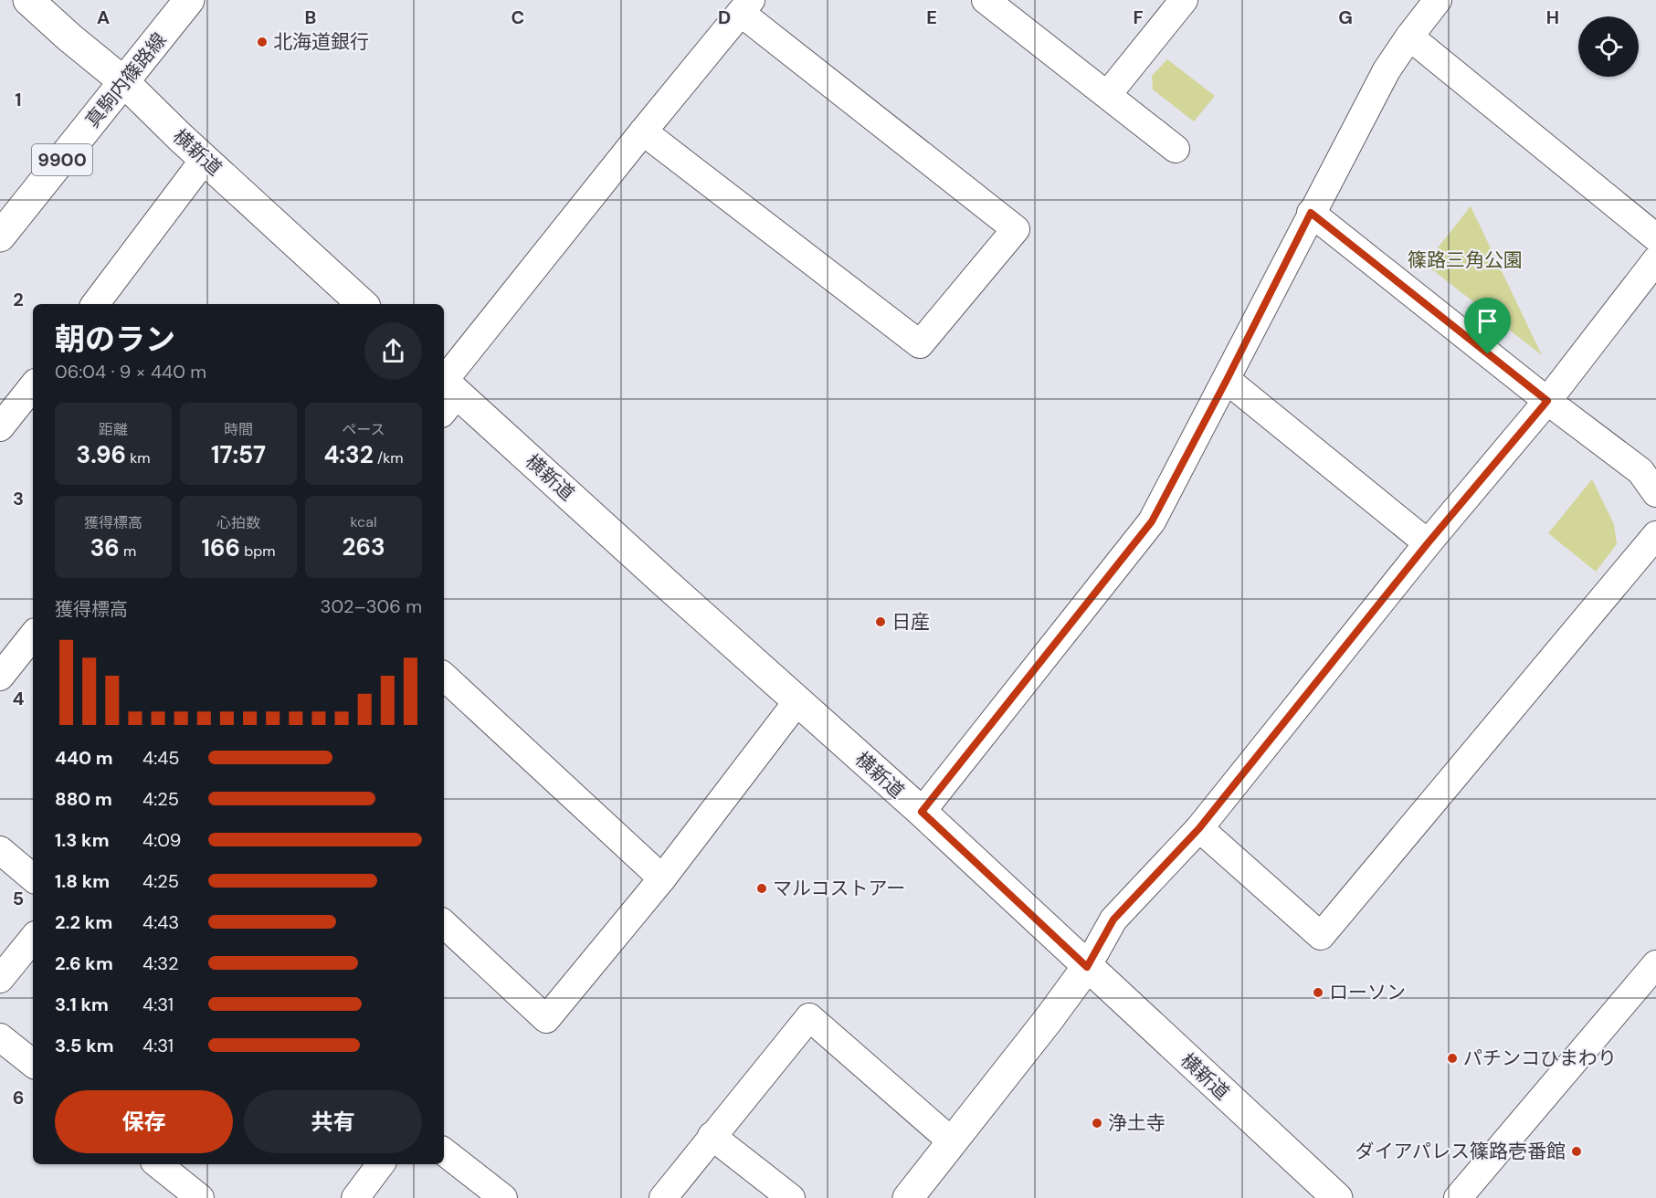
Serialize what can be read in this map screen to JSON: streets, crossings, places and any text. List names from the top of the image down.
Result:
{
  "streets": {
    "street": ["真駒内篠路線", "横新道", "9900"]
  },
  "crossings": [
    ["真駒内篠路線", "横新道"]
  ],
  "parks": ["篠路三角公園"],
  "places": [
    "北海道銀行",
    "日産",
    "マルコストアー",
    "ローソン",
    "パチンコひまわり",
    "浄土寺",
    "ダイアパレス篠路壱番館"
  ],
  "page": {
    "heading": ["朝のラン", "06:04 · 9 × 440 m"],
    "stats": [
      ["距離", "3.96 km"],
      ["時間", "17:57"],
      ["ペース", "4:32 /km"],
      ["獲得標高", "36 m"],
      ["心拍数", "166 bpm"],
      ["kcal", "263"]
    ],
    "chart": ["獲得標高", "302–306 m"],
    "list": [
      {
        "name": "440 m",
        "note": "4:45"
      },
      {
        "name": "880 m",
        "note": "4:25"
      },
      {
        "name": "1.3 km",
        "note": "4:09"
      },
      {
        "name": "1.8 km",
        "note": "4:25"
      },
      {
        "name": "2.2 km",
        "note": "4:43"
      },
      {
        "name": "2.6 km",
        "note": "4:32"
      },
      {
        "name": "3.1 km",
        "note": "4:31"
      },
      {
        "name": "3.5 km",
        "note": "4:31"
      }
    ],
    "buttons": ["保存", "共有"]
  },
  "grid": {
    "columns": [
      "A",
      "B",
      "C",
      "D",
      "E",
      "F",
      "G",
      "H"
    ],
    "rows": [
      "1",
      "2",
      "3",
      "4",
      "5",
      "6"
    ]
  }
}
